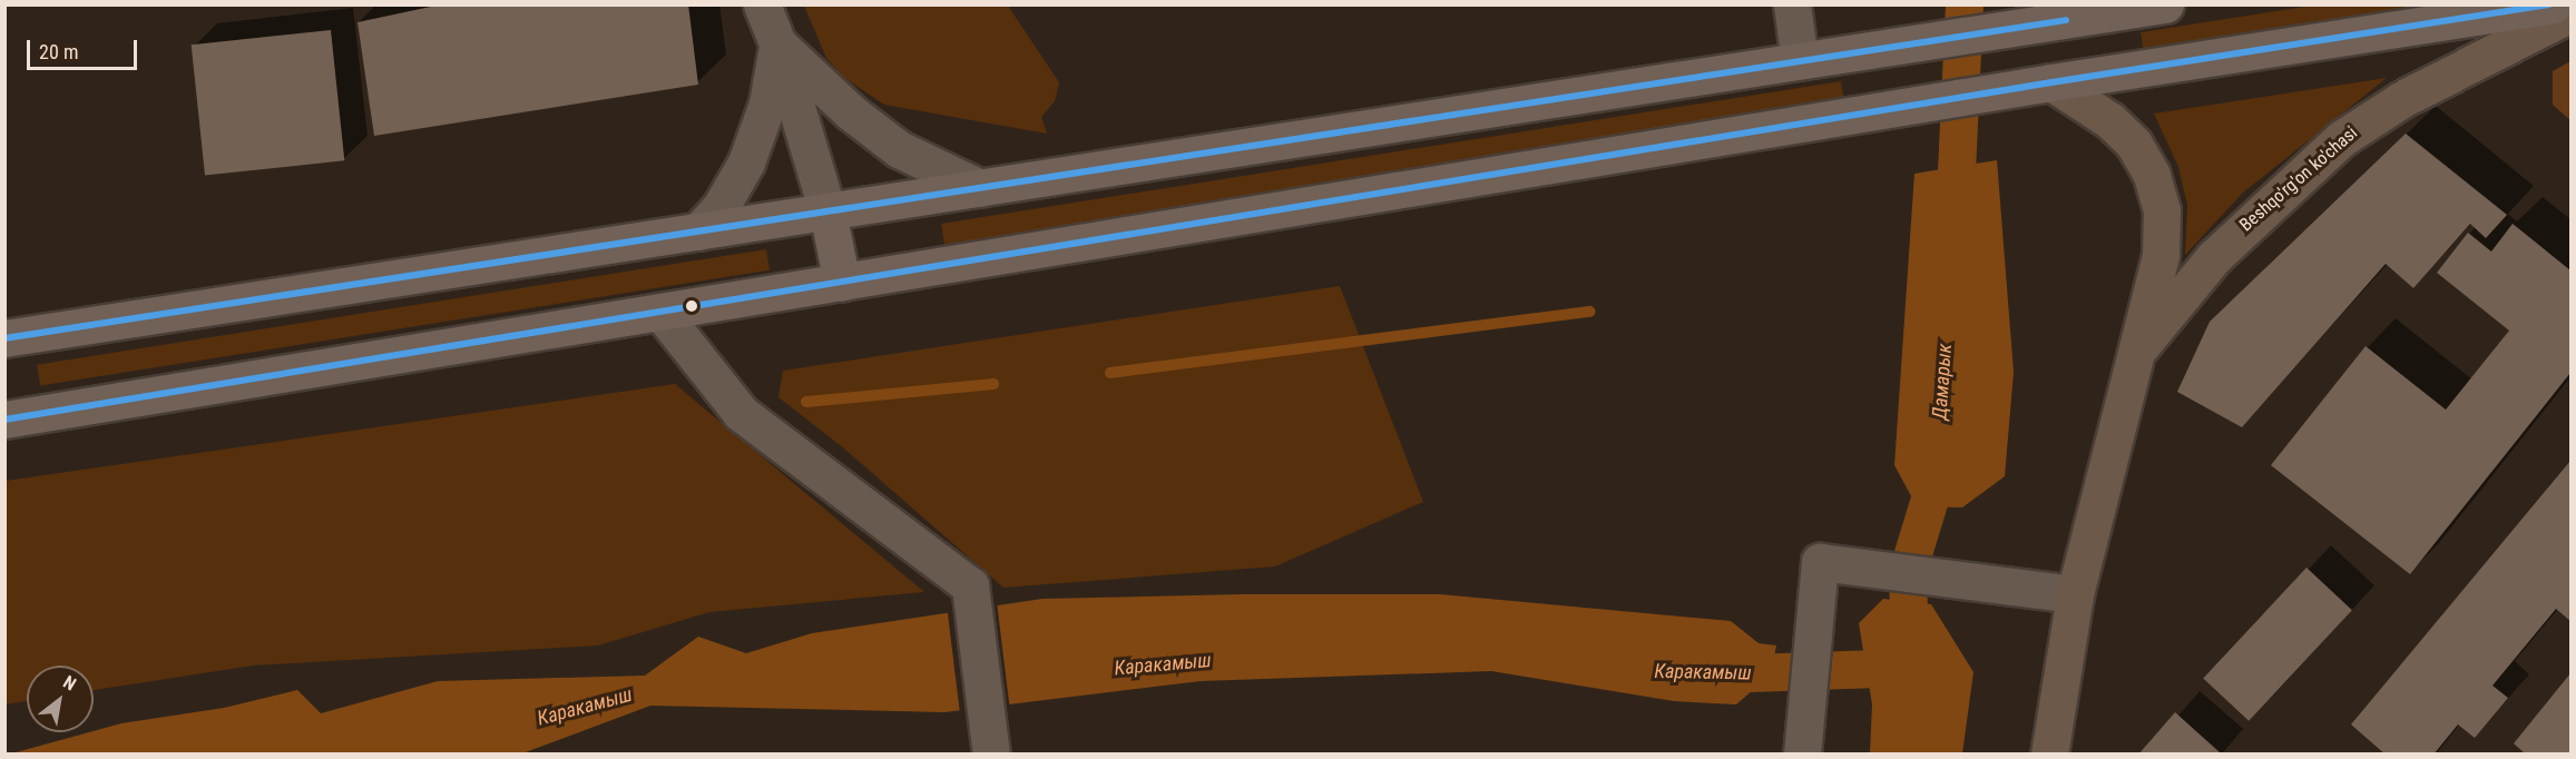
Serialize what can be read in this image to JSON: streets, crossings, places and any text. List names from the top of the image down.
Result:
{
  "streets": {
    "main road": ["Beshqo'rg'on ko'chasi"]
  },
  "water": ["Дамарык", "Каракамыш"],
  "scale_bar": "20 m",
  "north": "top right"
}
